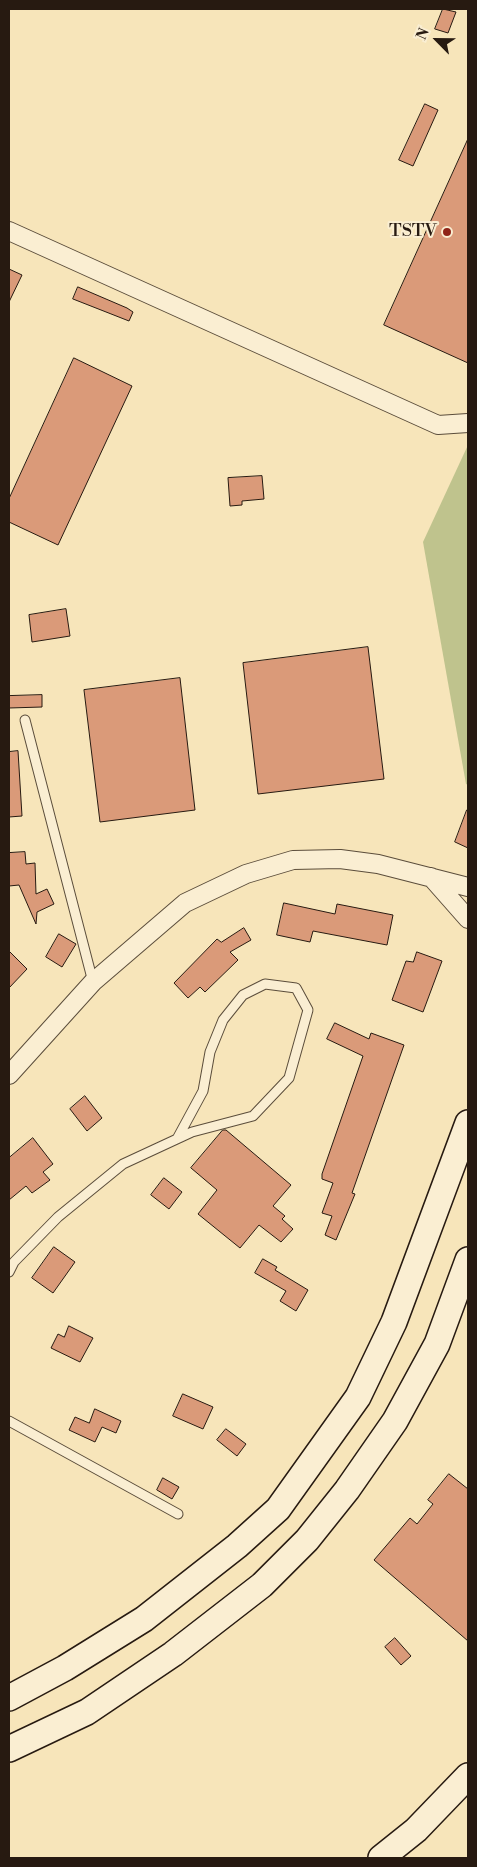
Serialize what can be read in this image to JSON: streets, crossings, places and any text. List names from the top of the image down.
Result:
{
  "places": ["TSTV"],
  "north": "top left"
}
